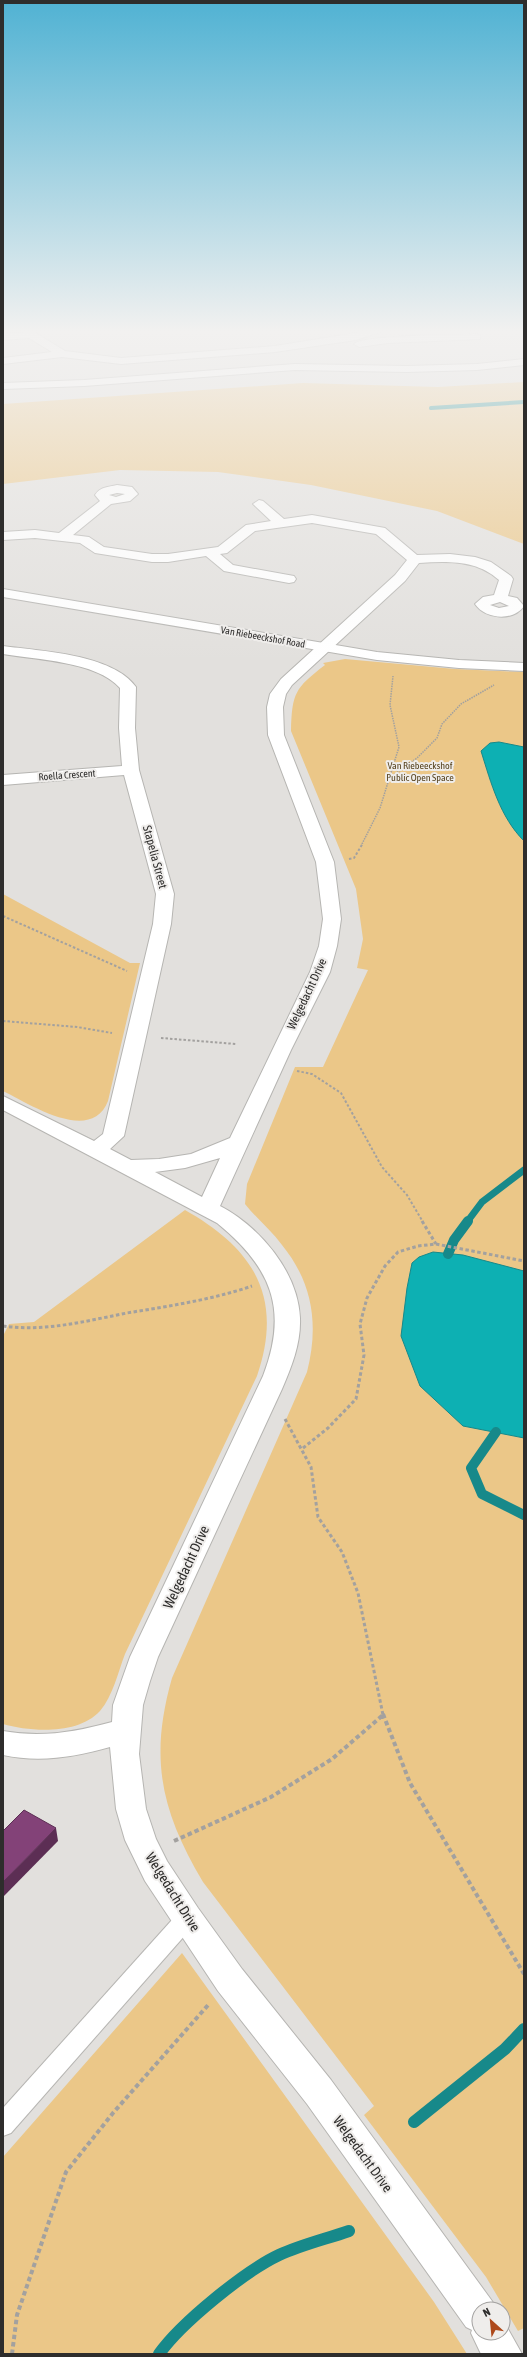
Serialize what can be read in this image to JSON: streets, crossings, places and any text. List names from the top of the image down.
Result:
{
  "streets": {
    "street": [
      "Van Riebeeckshof Road",
      "Roella Crescent",
      "Stapelia Street",
      "Welgedacht Drive"
    ]
  },
  "crossings": [
    ["Van Riebeeckshof Road", "Welgedacht Drive"],
    ["Roella Crescent", "Stapelia Street"],
    ["Stapelia Street", "Welgedacht Drive"]
  ],
  "parks": ["Van Riebeeckshof Public Open Space"],
  "north": "top left"
}
